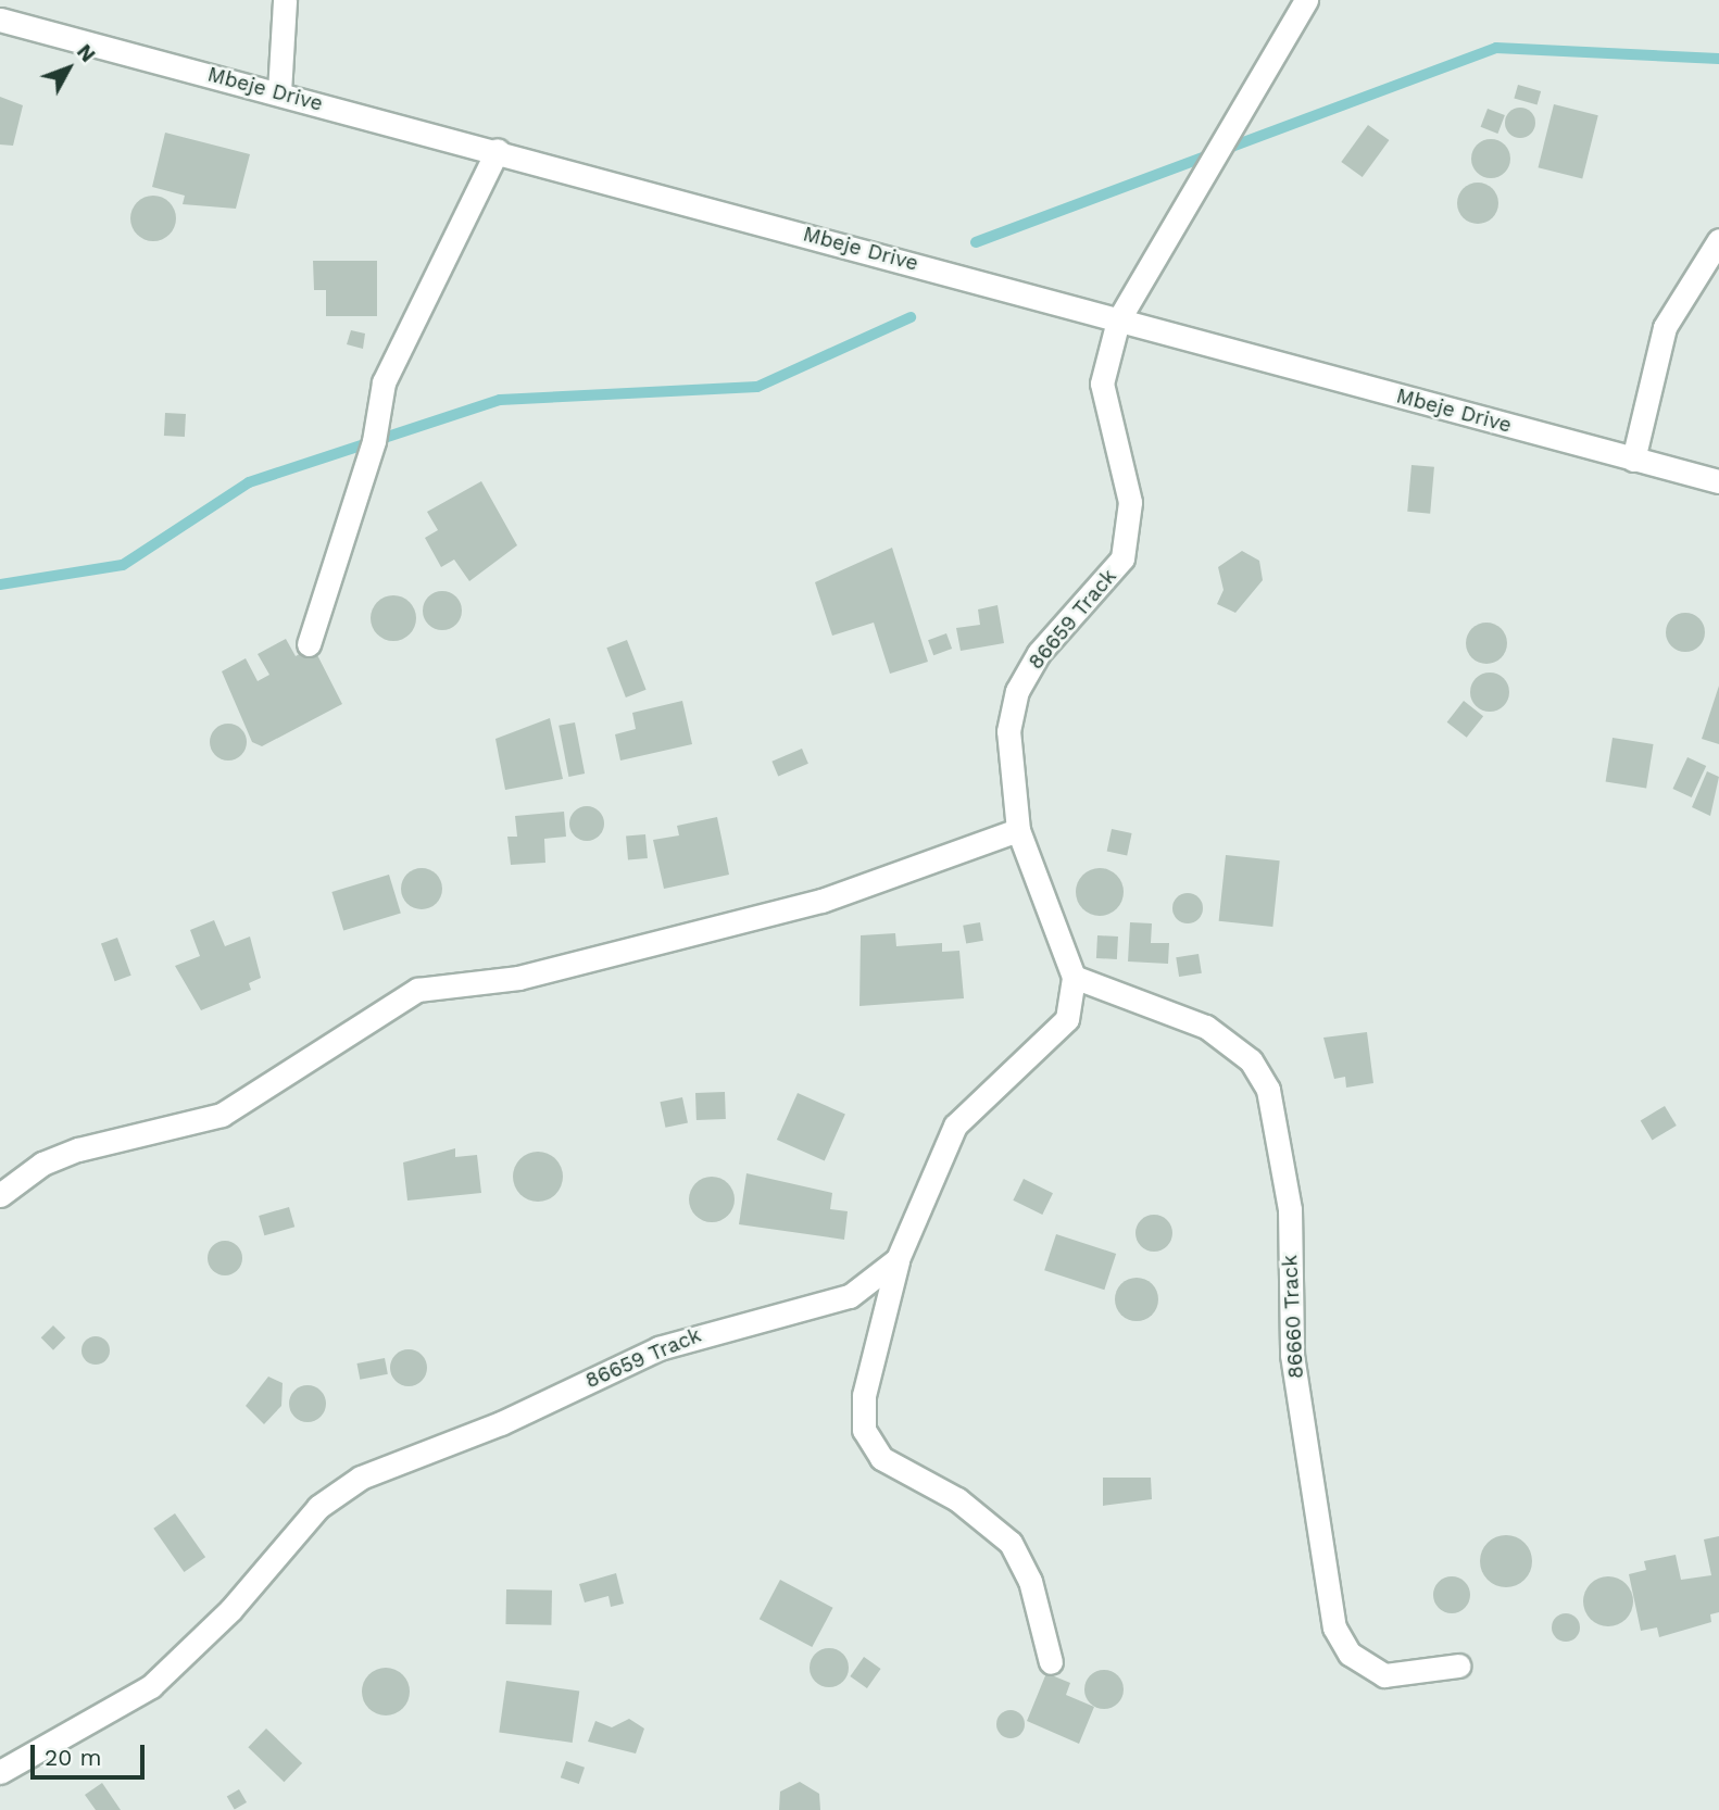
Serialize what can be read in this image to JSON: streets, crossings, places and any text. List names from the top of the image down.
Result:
{
  "streets": {
    "street": ["Mbeje Drive", "86659 Track", "86660 Track"]
  },
  "crossings": [
    ["Mbeje Drive", "86659 Track"],
    ["86659 Track", "86660 Track"]
  ],
  "scale_bar": "20 m",
  "north": "top right"
}
